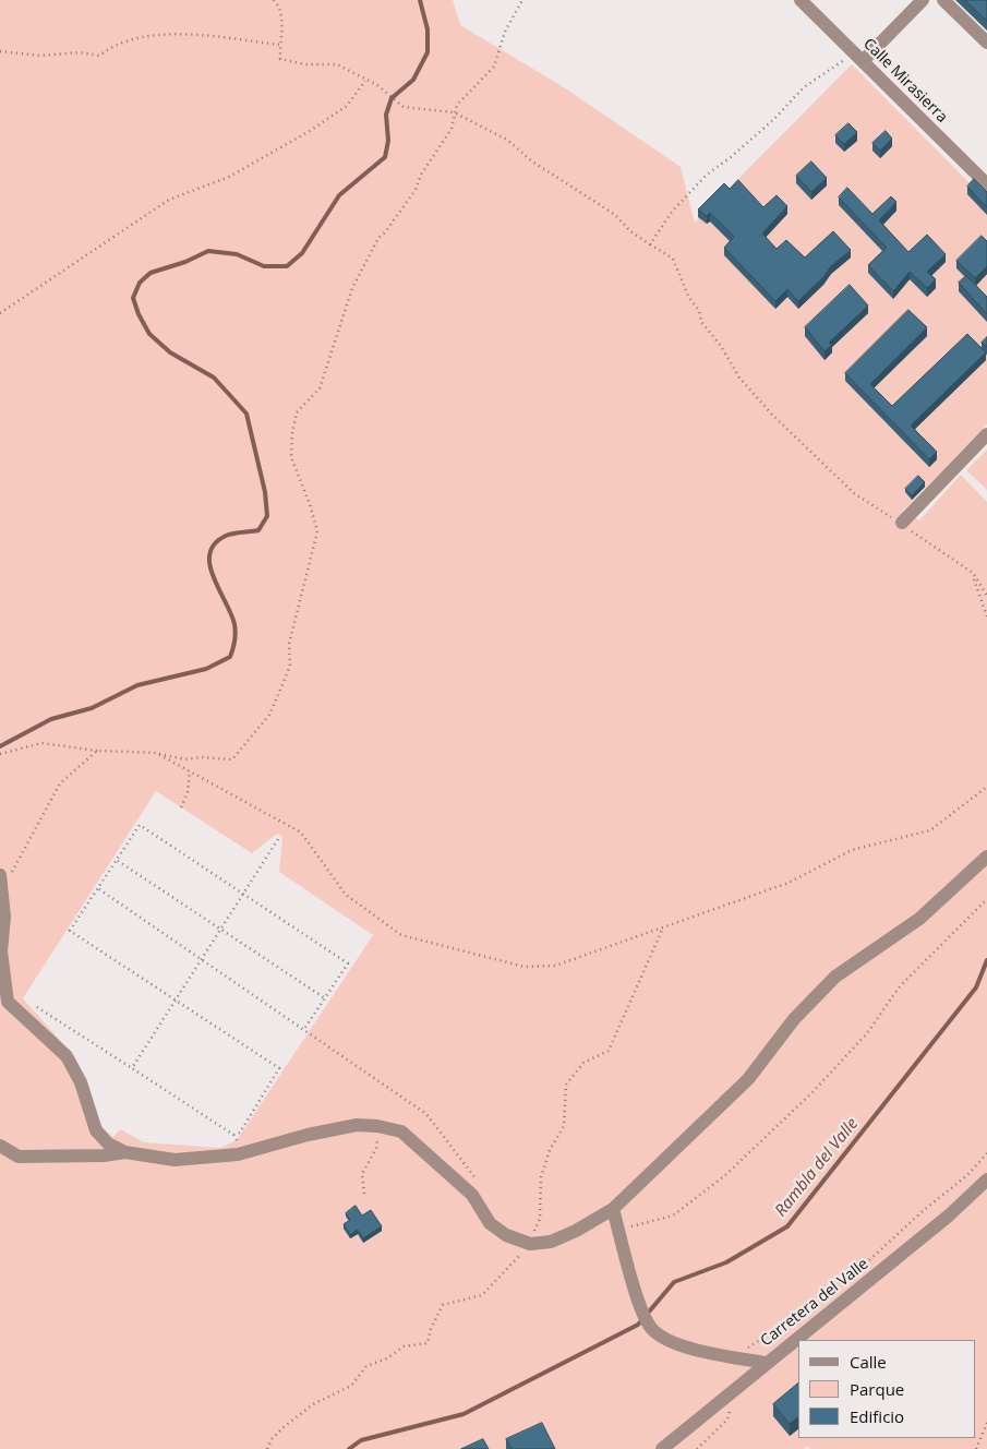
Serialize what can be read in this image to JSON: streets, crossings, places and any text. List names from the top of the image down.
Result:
{
  "streets": {
    "street": ["Calle Mirasierra", "Carretera del Valle"]
  },
  "water": ["Rambla del Valle"],
  "legend": ["Calle", "Parque", "Edificio"]
}
